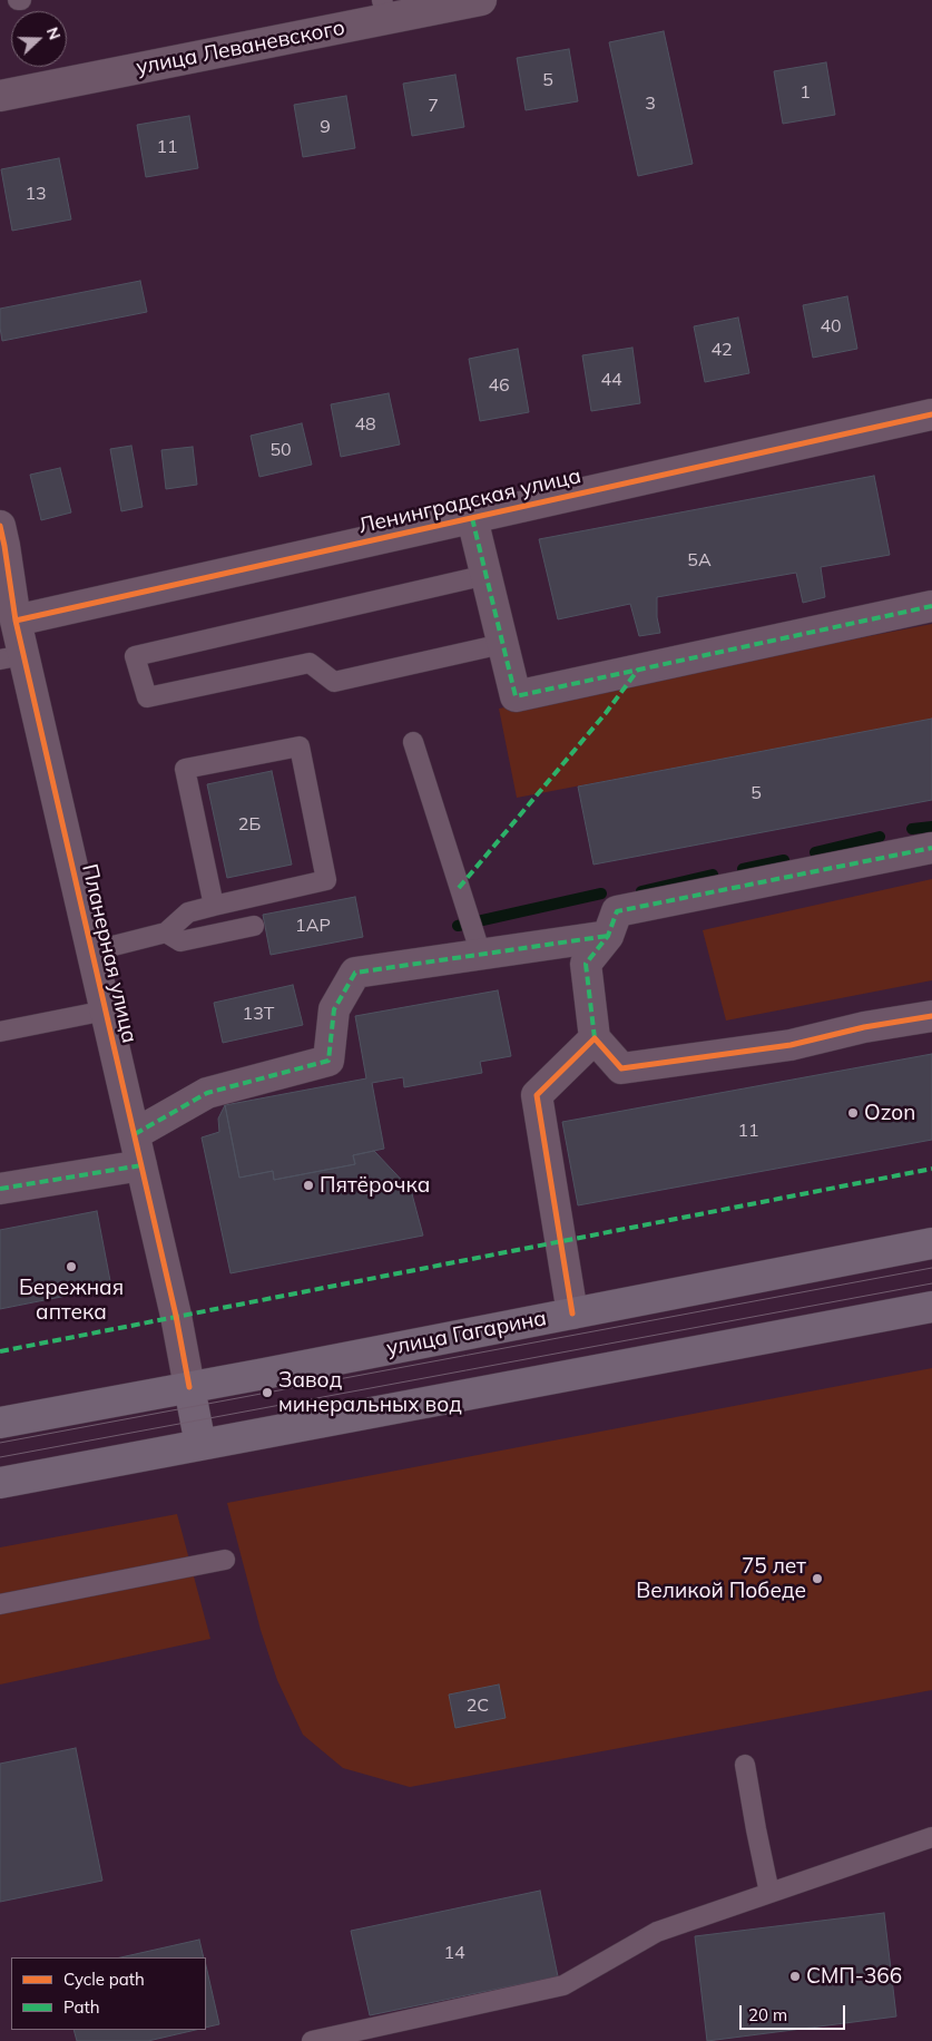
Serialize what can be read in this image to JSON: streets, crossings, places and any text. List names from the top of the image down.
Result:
{
  "streets": {
    "main road": ["улица Гагарина"],
    "street": ["улица Леваневского", "Ленинградская улица", "Планерная улица"]
  },
  "crossings": [
    ["Ленинградская улица", "Планерная улица"],
    ["Планерная улица", "улица Гагарина"]
  ],
  "places": [
    "Ozon",
    "Пятёрочка",
    "Бережная аптека",
    "Завод минеральных вод",
    "75 лет Великой Победе",
    "СМП-366"
  ],
  "house_numbers": [
    "5",
    "1",
    "3",
    "7",
    "9",
    "11",
    "13",
    "40",
    "42",
    "44",
    "46",
    "48",
    "50",
    "5А",
    "5",
    "2Б",
    "1АР",
    "13Т",
    "11",
    "2С",
    "14"
  ],
  "legend": ["Cycle path", "Path"],
  "scale_bar": "20 m",
  "north": "right"
}
